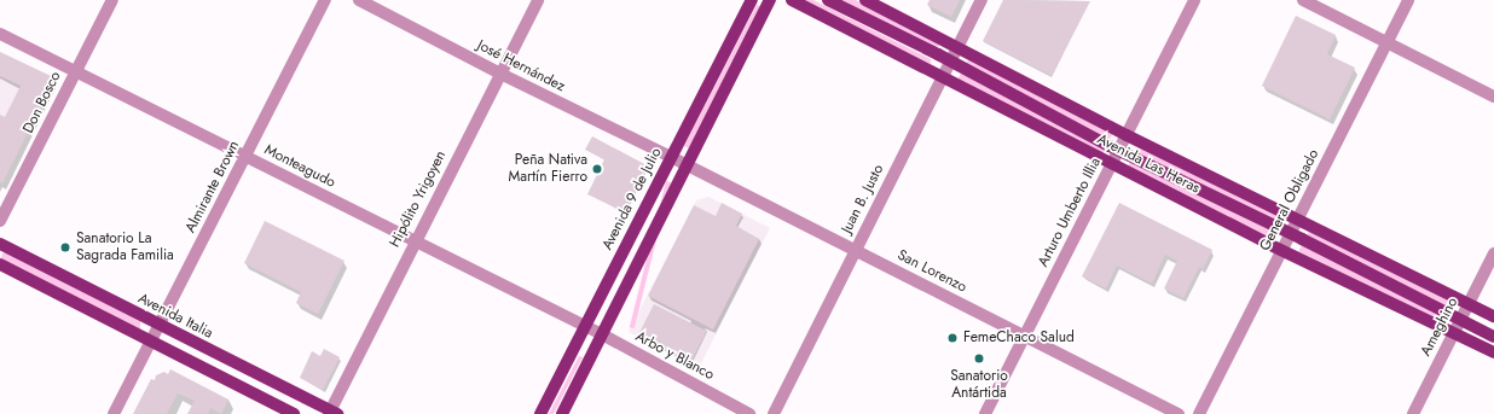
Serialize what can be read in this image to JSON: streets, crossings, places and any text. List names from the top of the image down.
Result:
{
  "streets": {
    "main road": ["Avenida Las Heras", "Avenida 9 de Julio", "Avenida Italia"],
    "street": [
      "José Hernández",
      "Don Bosco",
      "Monteagudo",
      "Almirante Brown",
      "Hipólito Yrigoyen",
      "Juan B. Justo",
      "General Obligado",
      "Arturo Umberto Illia",
      "San Lorenzo",
      "Ameghino",
      "Arbo y Blanco"
    ]
  },
  "crossings": [
    ["José Hernández", "Hipólito Yrigoyen"],
    ["José Hernández", "Avenida 9 de Julio"],
    ["José Hernández", "San Lorenzo"],
    ["Don Bosco", "Monteagudo"],
    ["Avenida Las Heras", "Juan B. Justo"],
    ["Avenida Las Heras", "General Obligado"],
    ["Avenida Las Heras", "Arturo Umberto Illia"],
    ["Avenida Las Heras", "Ameghino"],
    ["Monteagudo", "Almirante Brown"],
    ["Monteagudo", "Hipólito Yrigoyen"],
    ["Monteagudo", "Avenida 9 de Julio"],
    ["Monteagudo", "Arbo y Blanco"],
    ["Almirante Brown", "Avenida Italia"],
    ["Hipólito Yrigoyen", "Avenida Italia"],
    ["Avenida 9 de Julio", "San Lorenzo"],
    ["Avenida 9 de Julio", "Arbo y Blanco"],
    ["Juan B. Justo", "San Lorenzo"],
    ["Arturo Umberto Illia", "San Lorenzo"]
  ],
  "places": [
    "Peña Nativa Martín Fierro",
    "Sanatorio La Sagrada Familia",
    "FemeChaco Salud",
    "Sanatorio Antártida"
  ]
}
